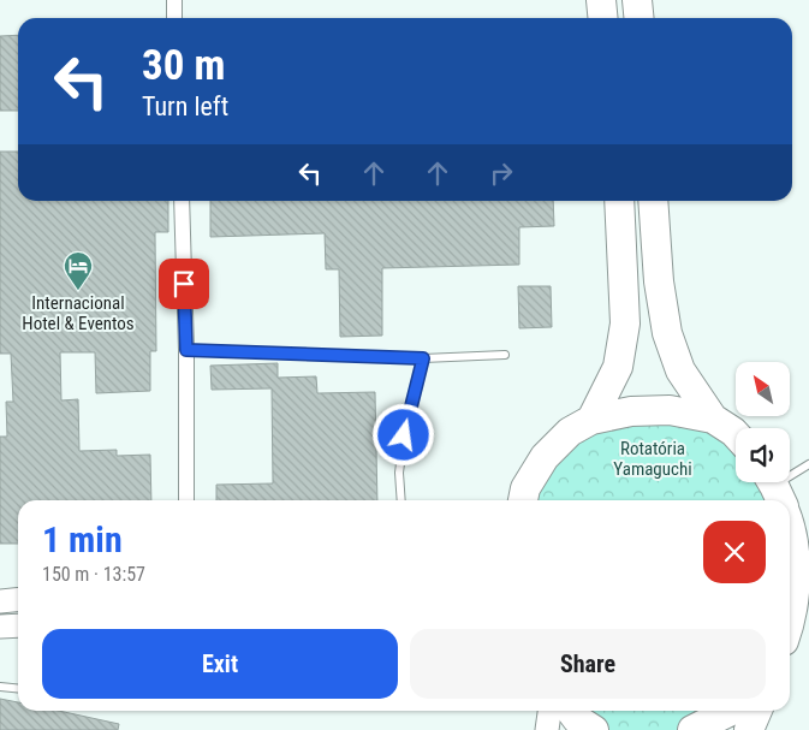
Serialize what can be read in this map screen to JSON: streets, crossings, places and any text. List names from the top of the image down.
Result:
{
  "parks": ["Rotatória Yamaguchi"],
  "places": {
    "hotel": ["Internacional Hotel & Eventos"]
  },
  "north": "top left",
  "page": {
    "turn": ["30 m", "Turn left"],
    "heading": ["1 min", "150 m · 13:57"],
    "buttons": ["Exit", "Share"]
  }
}
